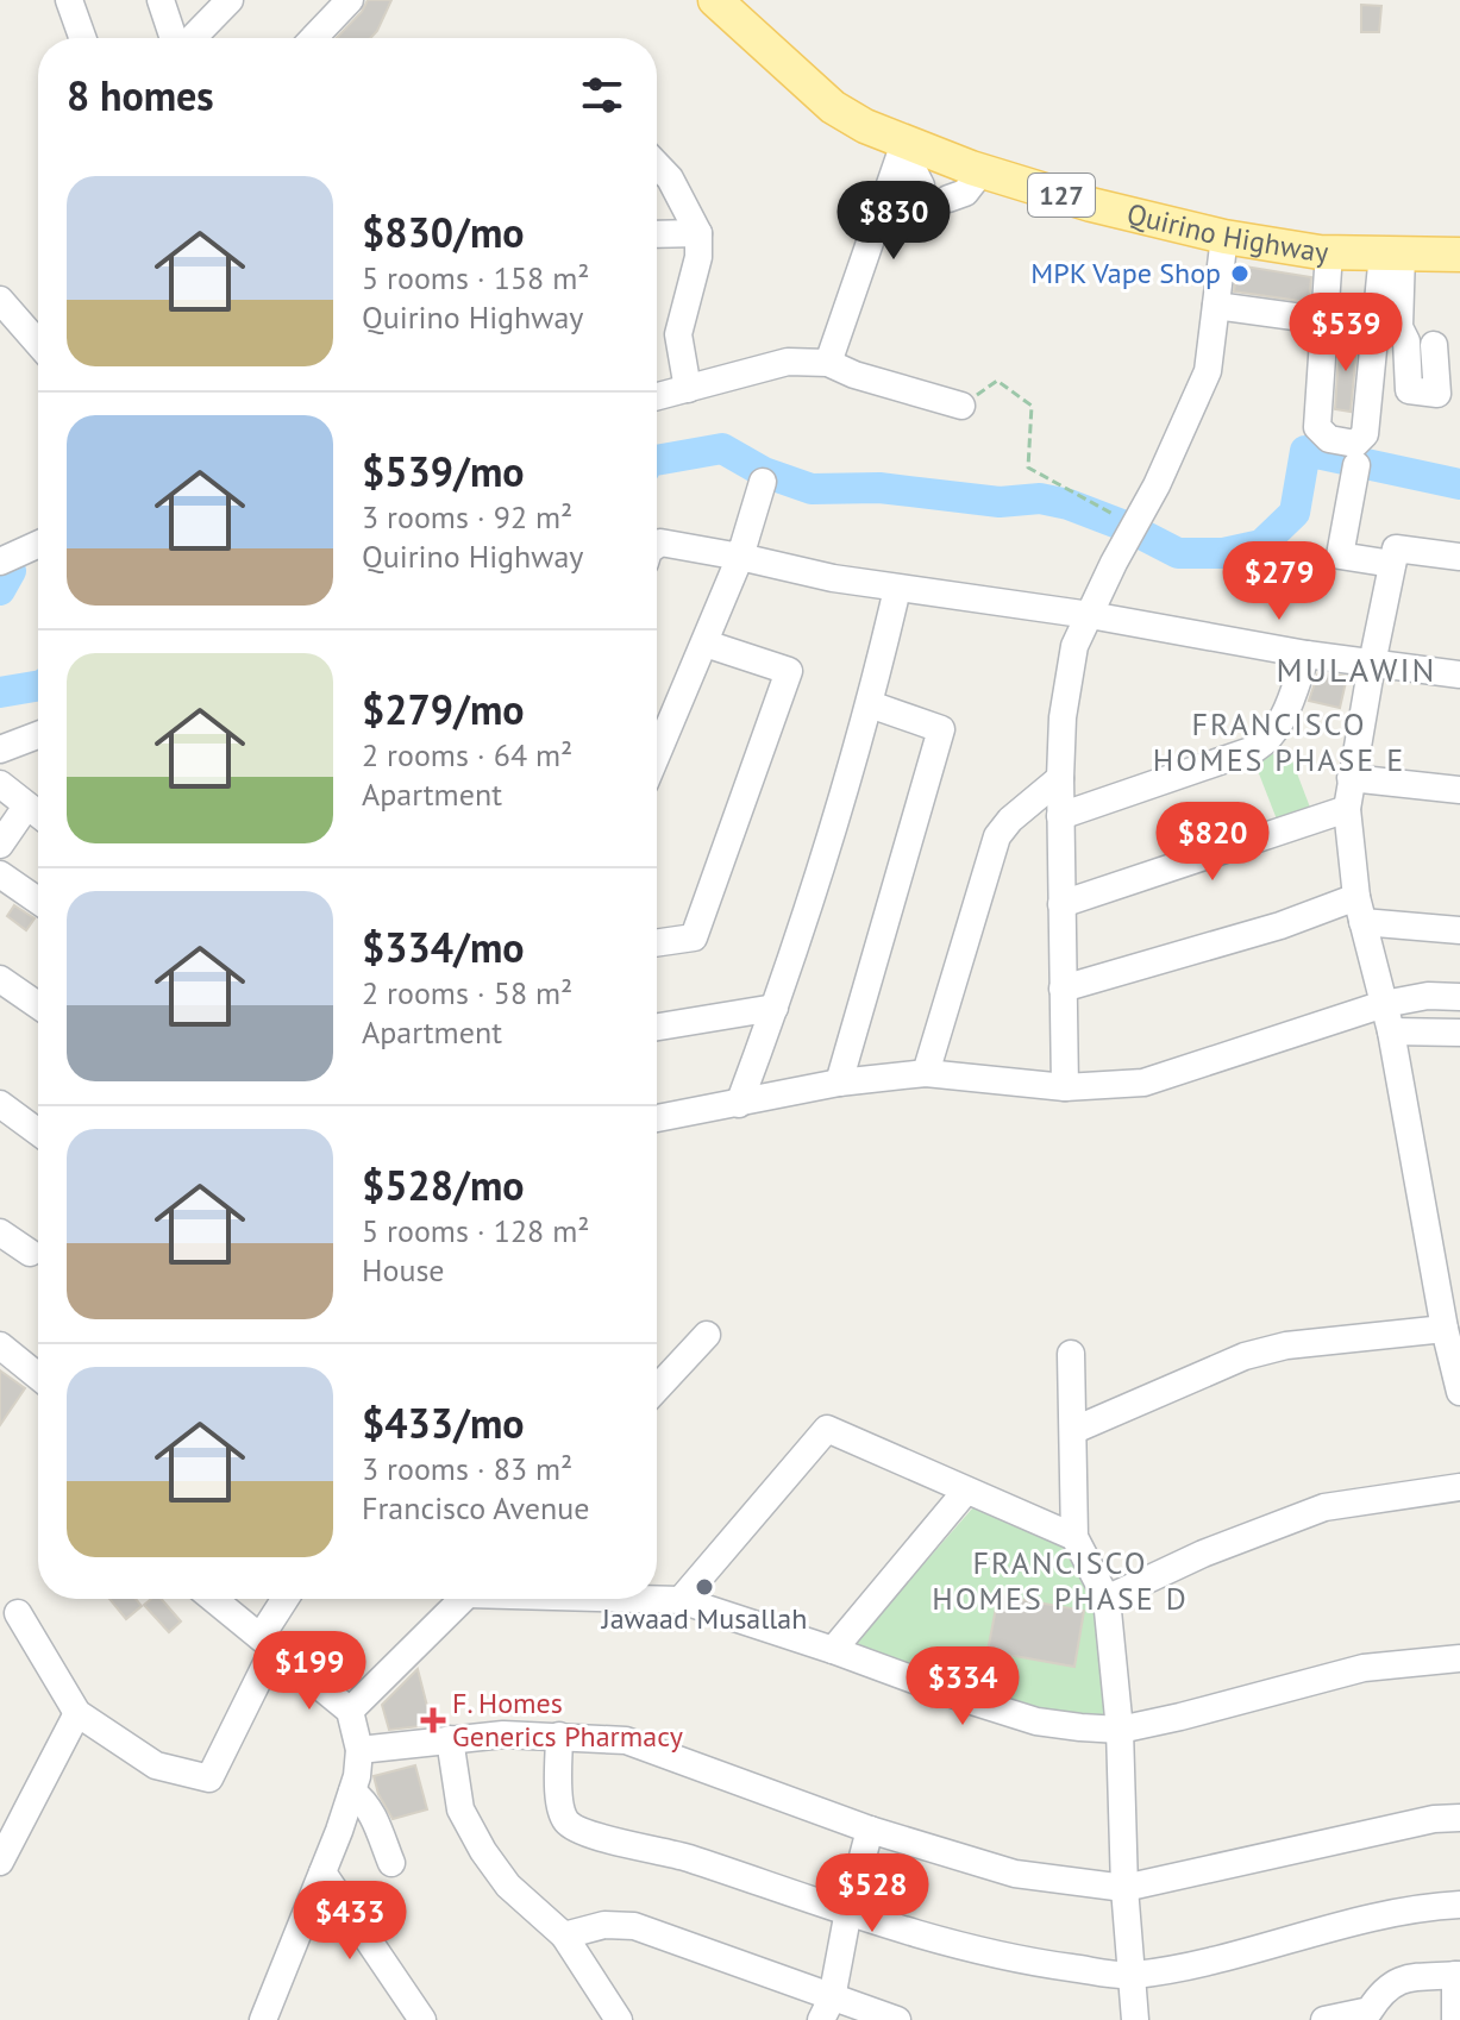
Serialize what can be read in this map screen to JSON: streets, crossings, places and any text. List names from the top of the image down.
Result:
{
  "streets": {
    "main road": ["127", "Quirino Highway"]
  },
  "districts": ["MULAWIN", "FRANCISCO HOMES PHASE E", "FRANCISCO HOMES PHASE D"],
  "places": {
    "other": ["MPK Vape Shop", "Jawaad Musallah"],
    "health": ["F. Homes Generics Pharmacy"]
  },
  "page": {
    "heading": "8 homes",
    "list": [
      {
        "name": "$830/mo",
        "note": "5 rooms · 158 m² · Quirino Highway"
      },
      {
        "name": "$539/mo",
        "note": "3 rooms · 92 m² · Quirino Highway"
      },
      {
        "name": "$279/mo",
        "note": "2 rooms · 64 m² · Apartment"
      },
      {
        "name": "$334/mo",
        "note": "2 rooms · 58 m² · Apartment"
      },
      {
        "name": "$528/mo",
        "note": "5 rooms · 128 m² · House"
      },
      {
        "name": "$433/mo",
        "note": "3 rooms · 83 m² · Francisco Avenue"
      }
    ],
    "price": [
      "$830",
      "$539",
      "$279",
      "$820",
      "$199",
      "$334",
      "$528",
      "$433"
    ]
  }
}
